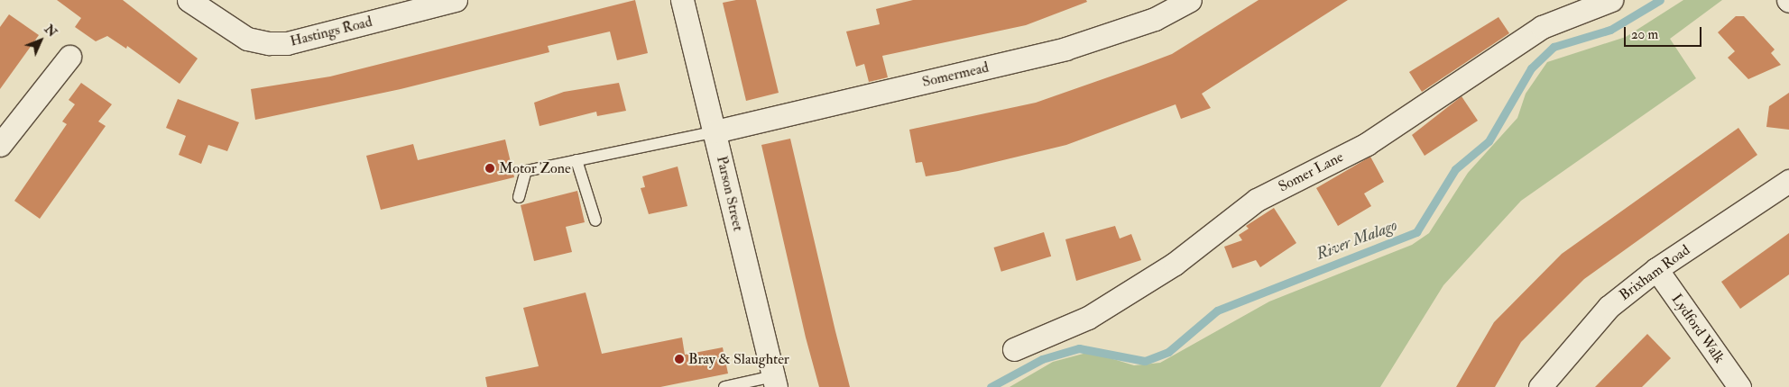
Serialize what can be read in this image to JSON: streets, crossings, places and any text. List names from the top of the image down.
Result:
{
  "streets": {
    "street": [
      "Hastings Road",
      "Somermead",
      "Somer Lane",
      "Parson Street",
      "Brixham Road",
      "Lydford Walk"
    ]
  },
  "crossings": [
    ["Somermead", "Parson Street"],
    ["Brixham Road", "Lydford Walk"]
  ],
  "water": ["River Malago"],
  "places": ["Motor Zone", "Bray & Slaughter"],
  "scale_bar": "20 m",
  "north": "top right"
}
